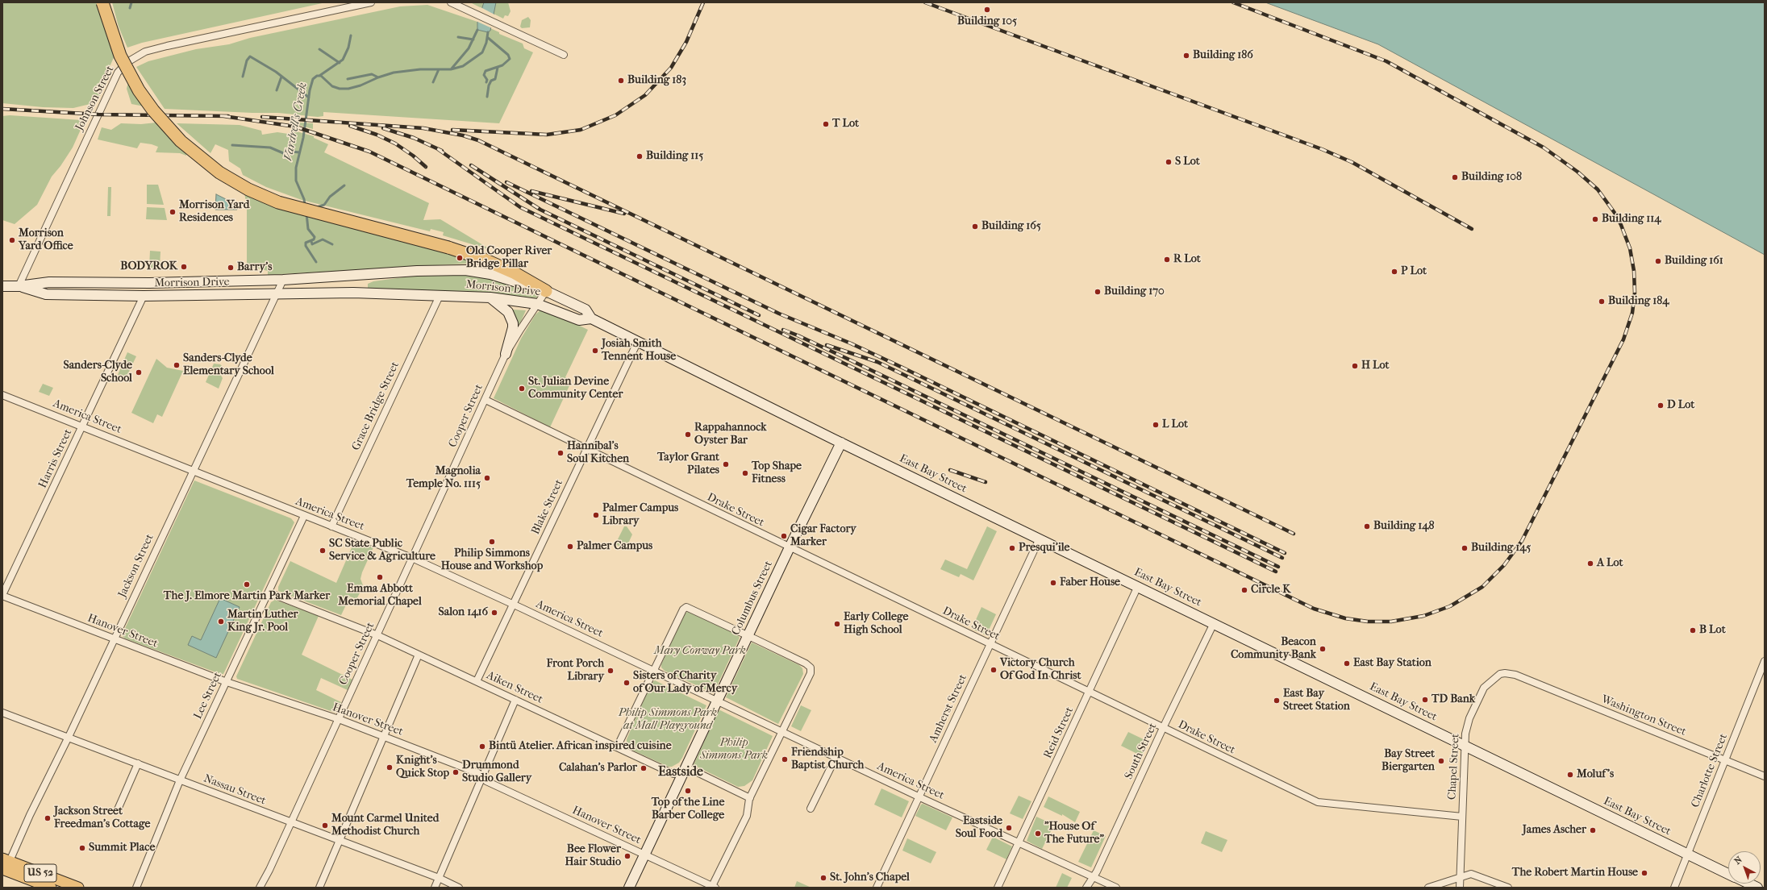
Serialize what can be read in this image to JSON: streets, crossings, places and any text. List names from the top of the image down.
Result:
{
  "streets": {
    "main road": [
      "Morrison Drive",
      "East Bay Street",
      "Columbus Street",
      "US 52"
    ],
    "street": [
      "Johnson Street",
      "Grace Bridge Street",
      "Cooper Street",
      "America Street",
      "Harris Street",
      "Blake Street",
      "Drake Street",
      "Jackson Street",
      "Hanover Street",
      "Aiken Street",
      "Lee Street",
      "Amherst Street",
      "Washington Street",
      "Reid Street",
      "South Street",
      "Chapel Street",
      "Charlotte Street",
      "Nassau Street"
    ]
  },
  "crossings": [
    ["Johnson Street", "Morrison Drive"],
    ["Morrison Drive", "Grace Bridge Street"],
    ["Morrison Drive", "Cooper Street"],
    ["Morrison Drive", "Harris Street"],
    ["Morrison Drive", "East Bay Street"],
    ["Morrison Drive", "Jackson Street"],
    ["Grace Bridge Street", "America Street"],
    ["Cooper Street", "America Street"],
    ["Cooper Street", "Drake Street"],
    ["Cooper Street", "Hanover Street"],
    ["Cooper Street", "Aiken Street"],
    ["Cooper Street", "Nassau Street"],
    ["America Street", "Harris Street"],
    ["America Street", "Blake Street"],
    ["America Street", "Jackson Street"],
    ["America Street", "Columbus Street"],
    ["America Street", "Lee Street"],
    ["America Street", "Amherst Street"],
    ["America Street", "Reid Street"],
    ["America Street", "South Street"],
    ["Harris Street", "Hanover Street"],
    ["East Bay Street", "Blake Street"],
    ["East Bay Street", "Columbus Street"],
    ["East Bay Street", "Amherst Street"],
    ["East Bay Street", "Reid Street"],
    ["East Bay Street", "South Street"],
    ["East Bay Street", "Chapel Street"],
    ["East Bay Street", "Charlotte Street"],
    ["Blake Street", "Drake Street"],
    ["Blake Street", "Aiken Street"],
    ["Drake Street", "Columbus Street"],
    ["Drake Street", "Amherst Street"],
    ["Drake Street", "Reid Street"],
    ["Drake Street", "South Street"],
    ["Drake Street", "Chapel Street"],
    ["Jackson Street", "Hanover Street"],
    ["Jackson Street", "Nassau Street"],
    ["Jackson Street", "US 52"],
    ["Columbus Street", "Hanover Street"],
    ["Columbus Street", "Aiken Street"],
    ["Hanover Street", "Lee Street"],
    ["Aiken Street", "Lee Street"],
    ["Lee Street", "Nassau Street"],
    ["Washington Street", "Chapel Street"],
    ["Washington Street", "Charlotte Street"]
  ],
  "districts": ["Eastside"],
  "water": ["Vardrell's Creek"],
  "parks": ["Mary Conway Park", "Philip Simmons Park at Mall Playground", "Philip Simmons Park"],
  "places": [
    "Building 105",
    "Building 186",
    "Building 183",
    "T Lot",
    "Building 115",
    "S Lot",
    "Building 108",
    "Morrison Yard Residences",
    "Building 114",
    "Building 165",
    "Morrison Yard Office",
    "Old Cooper River Bridge Pillar",
    "R Lot",
    "Building 161",
    "BODYROK",
    "Barry's",
    "P Lot",
    "Building 170",
    "Building 184",
    "Josiah Smith Tennent House",
    "Sanders-Clyde Elementary School",
    "H Lot",
    "Sanders-Clyde School",
    "St. Julian Devine Community Center",
    "D Lot",
    "L Lot",
    "Rappahannock Oyster Bar",
    "Hannibal's Soul Kitchen",
    "Taylor Grant Pilates",
    "Top Shape Fitness",
    "Magnolia Temple No. 1115",
    "Palmer Campus Library",
    "Building 148",
    "Cigar Factory Marker",
    "Philip Simmons House and Workshop",
    "Palmer Campus",
    "Presqui'ile",
    "Building 145",
    "SC State Public Service & Agriculture",
    "A Lot",
    "Emma Abbott Memorial Chapel",
    "Faber House",
    "The J. Elmore Martin Park Marker",
    "Circle K",
    "Salon 1416",
    "Martin Luther King Jr. Pool",
    "Early College High School",
    "B Lot",
    "Beacon Community Bank",
    "East Bay Station",
    "Victory Church Of God In Christ",
    "Front Porch Library",
    "Sisters of Charity of Our Lady of Mercy",
    "TD Bank",
    "East Bay Street Station",
    "Bintü Atelier. African inspired cuisine",
    "Friendship Baptist Church",
    "Bay Street Biergarten",
    "Knight's Quick Stop",
    "Calahan's Parlor",
    "Drummond Studio Gallery",
    "Moluf's",
    "Top of the Line Barber College",
    "Jackson Street Freedman's Cottage",
    "Mount Carmel United Methodist Church",
    "Eastside Soul Food",
    "James Ascher",
    "\"House Of The Future\"",
    "Summit Place",
    "Bee Flower Hair Studio",
    "The Robert Martin House",
    "St. John's Chapel"
  ],
  "north": "top left"
}
